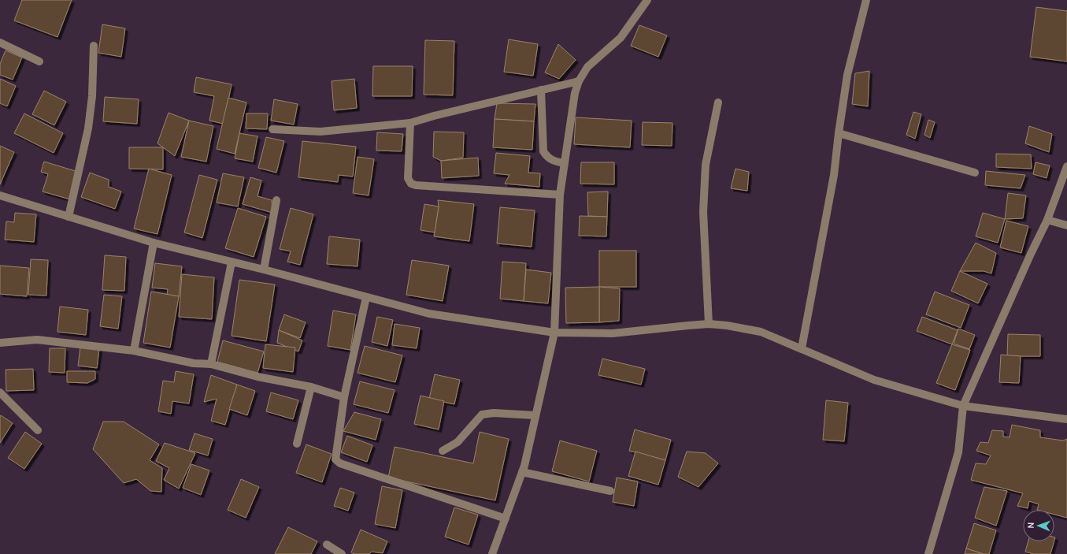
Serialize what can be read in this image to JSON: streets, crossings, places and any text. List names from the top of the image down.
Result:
{
  "north": "left"
}
